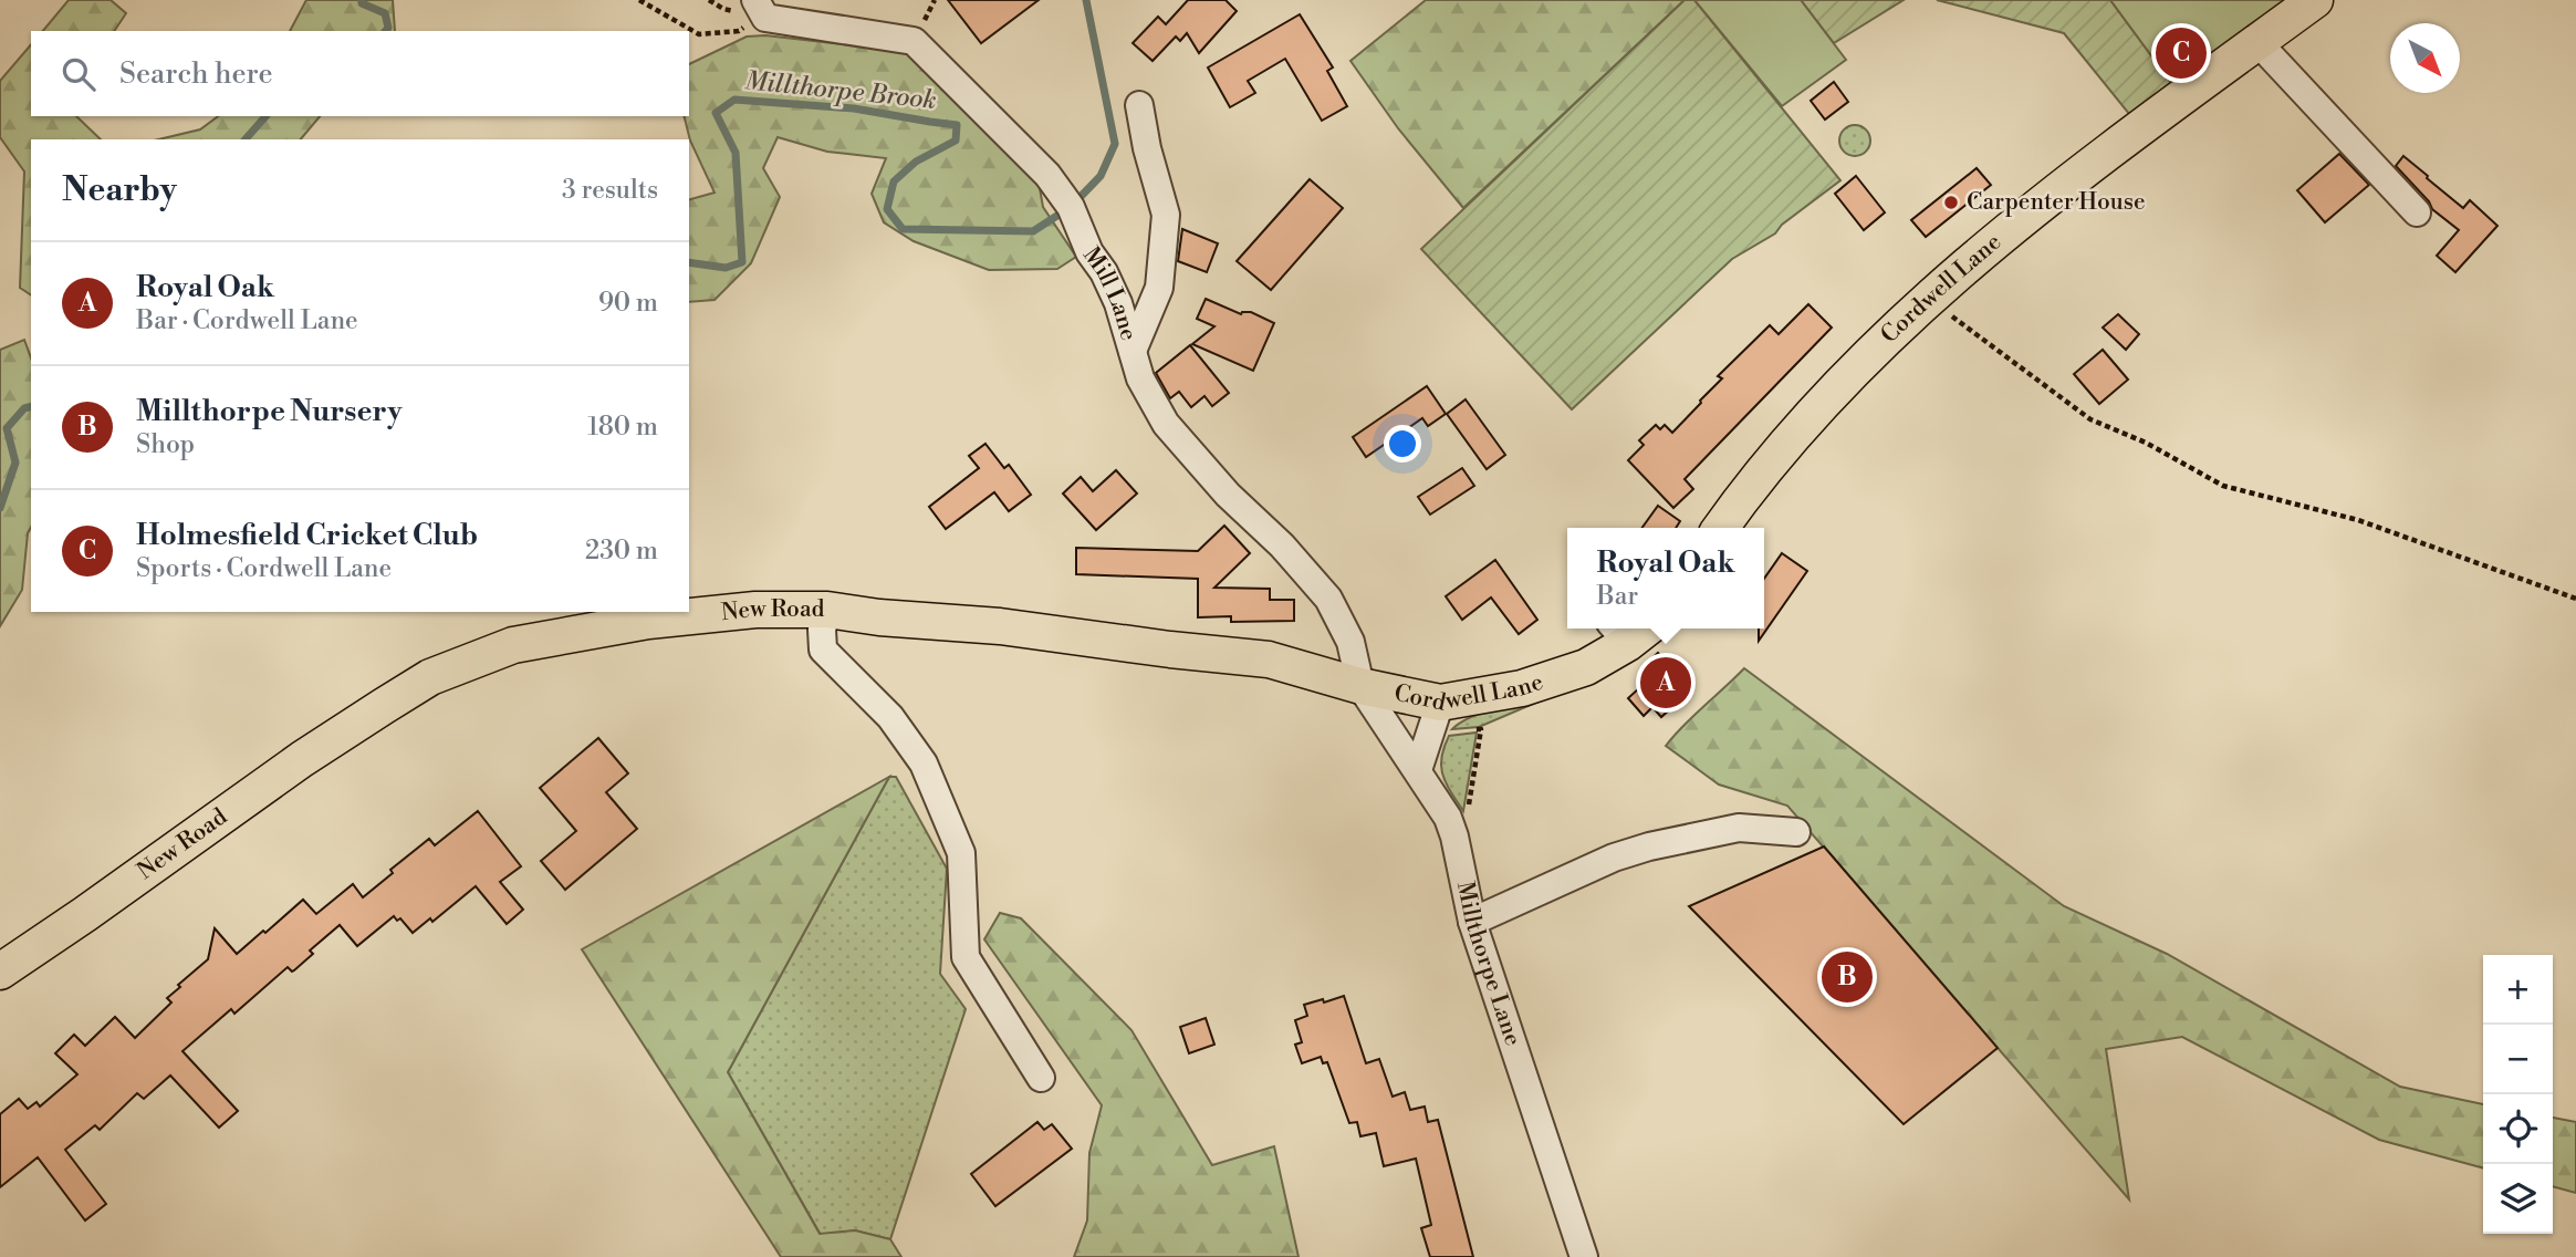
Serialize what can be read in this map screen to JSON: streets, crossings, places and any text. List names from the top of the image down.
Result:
{
  "streets": {
    "main road": ["Cordwell Lane", "New Road"],
    "street": ["Mill Lane", "Millthorpe Lane"]
  },
  "crossings": [
    ["Cordwell Lane", "Mill Lane"],
    ["Cordwell Lane", "New Road"],
    ["Cordwell Lane", "Millthorpe Lane"],
    ["Mill Lane", "New Road"],
    ["Mill Lane", "Millthorpe Lane"],
    ["New Road", "Millthorpe Lane"]
  ],
  "water": ["Millthorpe Brook"],
  "places": ["Carpenter House"],
  "north": "bottom right",
  "page": {
    "pins": ["C", "A", "B"],
    "search": "Search here",
    "heading": ["Nearby", "3 results"],
    "list": [
      {
        "mark": "A",
        "name": "Royal Oak",
        "note": "Bar · Cordwell Lane",
        "value": "90 m"
      },
      {
        "mark": "B",
        "name": "Millthorpe Nursery",
        "note": "Shop",
        "value": "180 m"
      },
      {
        "mark": "C",
        "name": "Holmesfield Cricket Club",
        "note": "Sports · Cordwell Lane",
        "value": "230 m"
      }
    ],
    "popup": ["Royal Oak", "Bar"],
    "map_buttons": ["+", "−"]
  }
}
